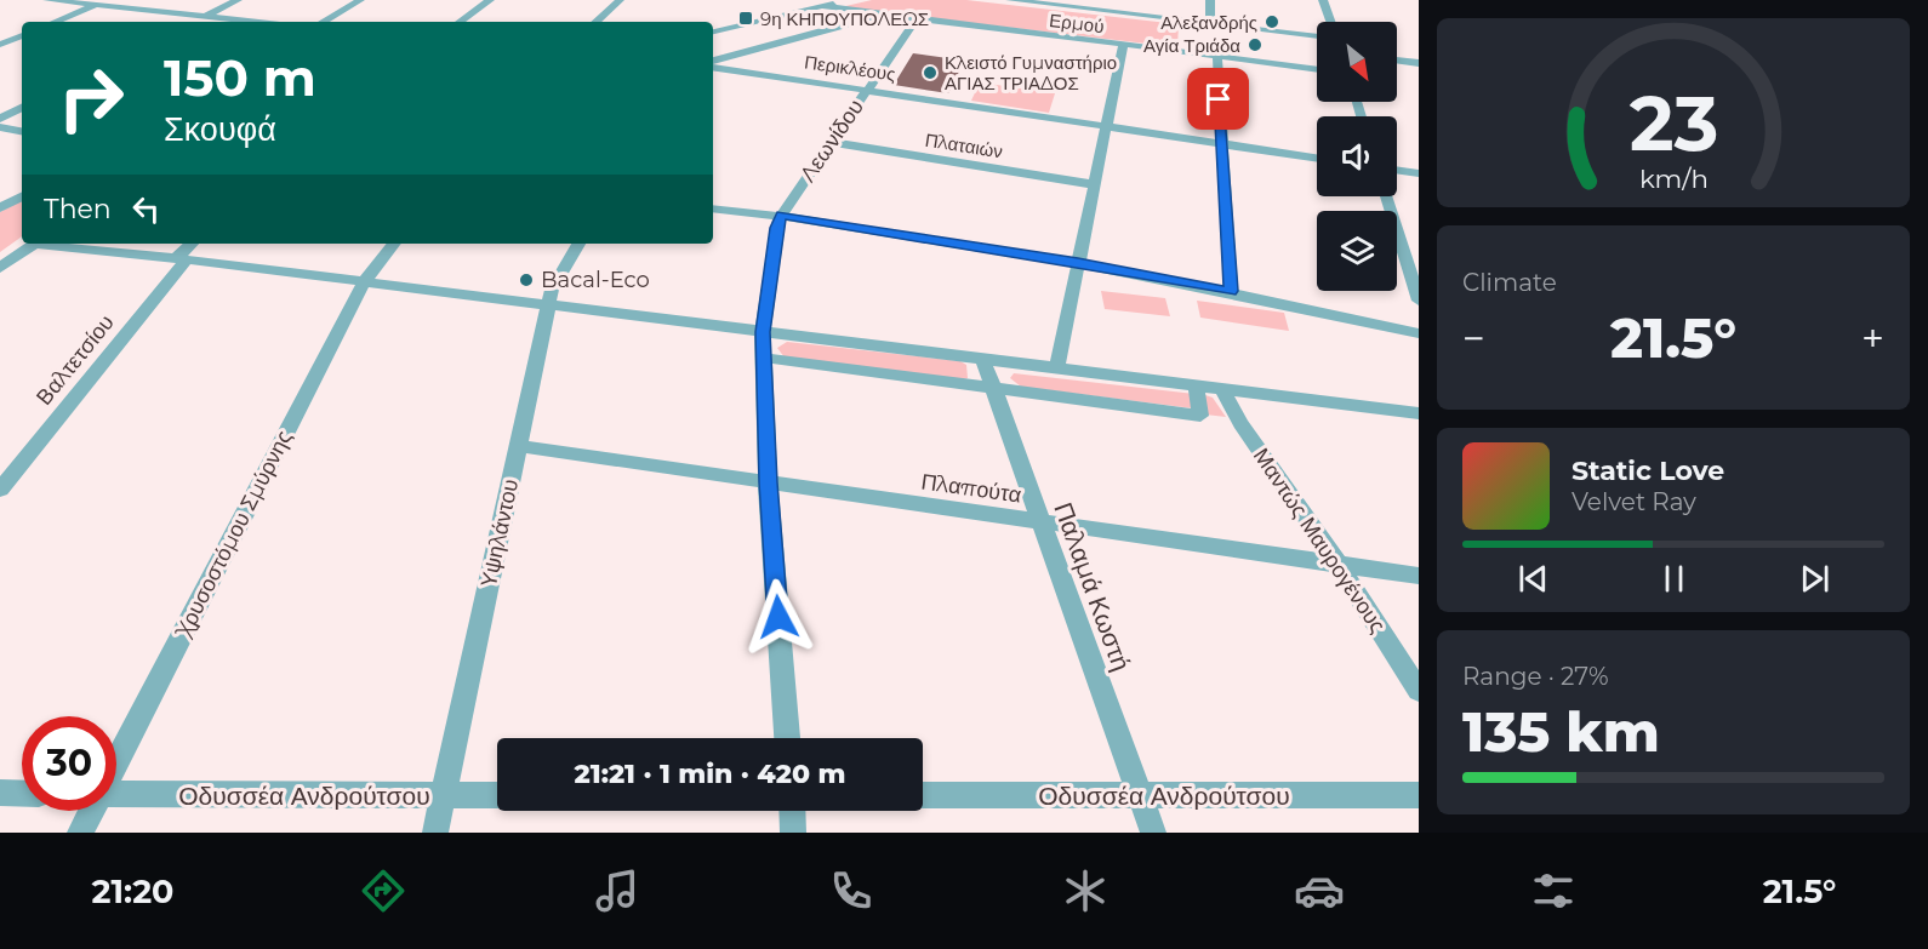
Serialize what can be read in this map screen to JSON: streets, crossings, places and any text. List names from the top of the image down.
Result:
{
  "streets": {
    "street": [
      "Ερμού",
      "Περικλέους",
      "Λεωνίδου",
      "Πλαταιών",
      "Βαλτετσίου",
      "Πλαπούτα",
      "Χρυσοστόμου Σμύρνης",
      "Υψηλάντου",
      "Μαντώς Μαυρογένους",
      "Παλαμά Κωστή",
      "Οδυσσέα Ανδρούτσου"
    ]
  },
  "crossings": [
    ["Ερμού", "Λεωνίδου"],
    ["Περικλέους", "Λεωνίδου"],
    ["Λεωνίδου", "Πλαταιών"],
    ["Λεωνίδου", "Πλαπούτα"],
    ["Πλαπούτα", "Υψηλάντου"],
    ["Πλαπούτα", "Μαντώς Μαυρογένους"],
    ["Πλαπούτα", "Παλαμά Κωστή"],
    ["Υψηλάντου", "Οδυσσέα Ανδρούτσου"],
    ["Παλαμά Κωστή", "Οδυσσέα Ανδρούτσου"]
  ],
  "places": {
    "transit": ["9η ΚΗΠΟΥΠΟΛΕΩΣ"],
    "other": [
      "Αλεξανδρής",
      "Αγία Τριάδα",
      "Κλειστό Γυμναστήριο ΑΓΙΑΣ ΤΡΙΑΔΟΣ",
      "Bacal-Eco"
    ]
  },
  "north": "bottom right",
  "page": {
    "turn": ["150 m", "Σκουφά"],
    "then": "Then",
    "tile": [
      "Climate",
      ["Range · 27%", "135 km"]
    ],
    "heat": ["−", "21.5°", "+"],
    "song": ["Static Love", "Velvet Ray"],
    "limit": "30",
    "trip": "21:21 · 1 min · 420 m",
    "tabs": ["21:20", "21.5°"],
    "gauge": ["23", "km/h"]
  }
}
